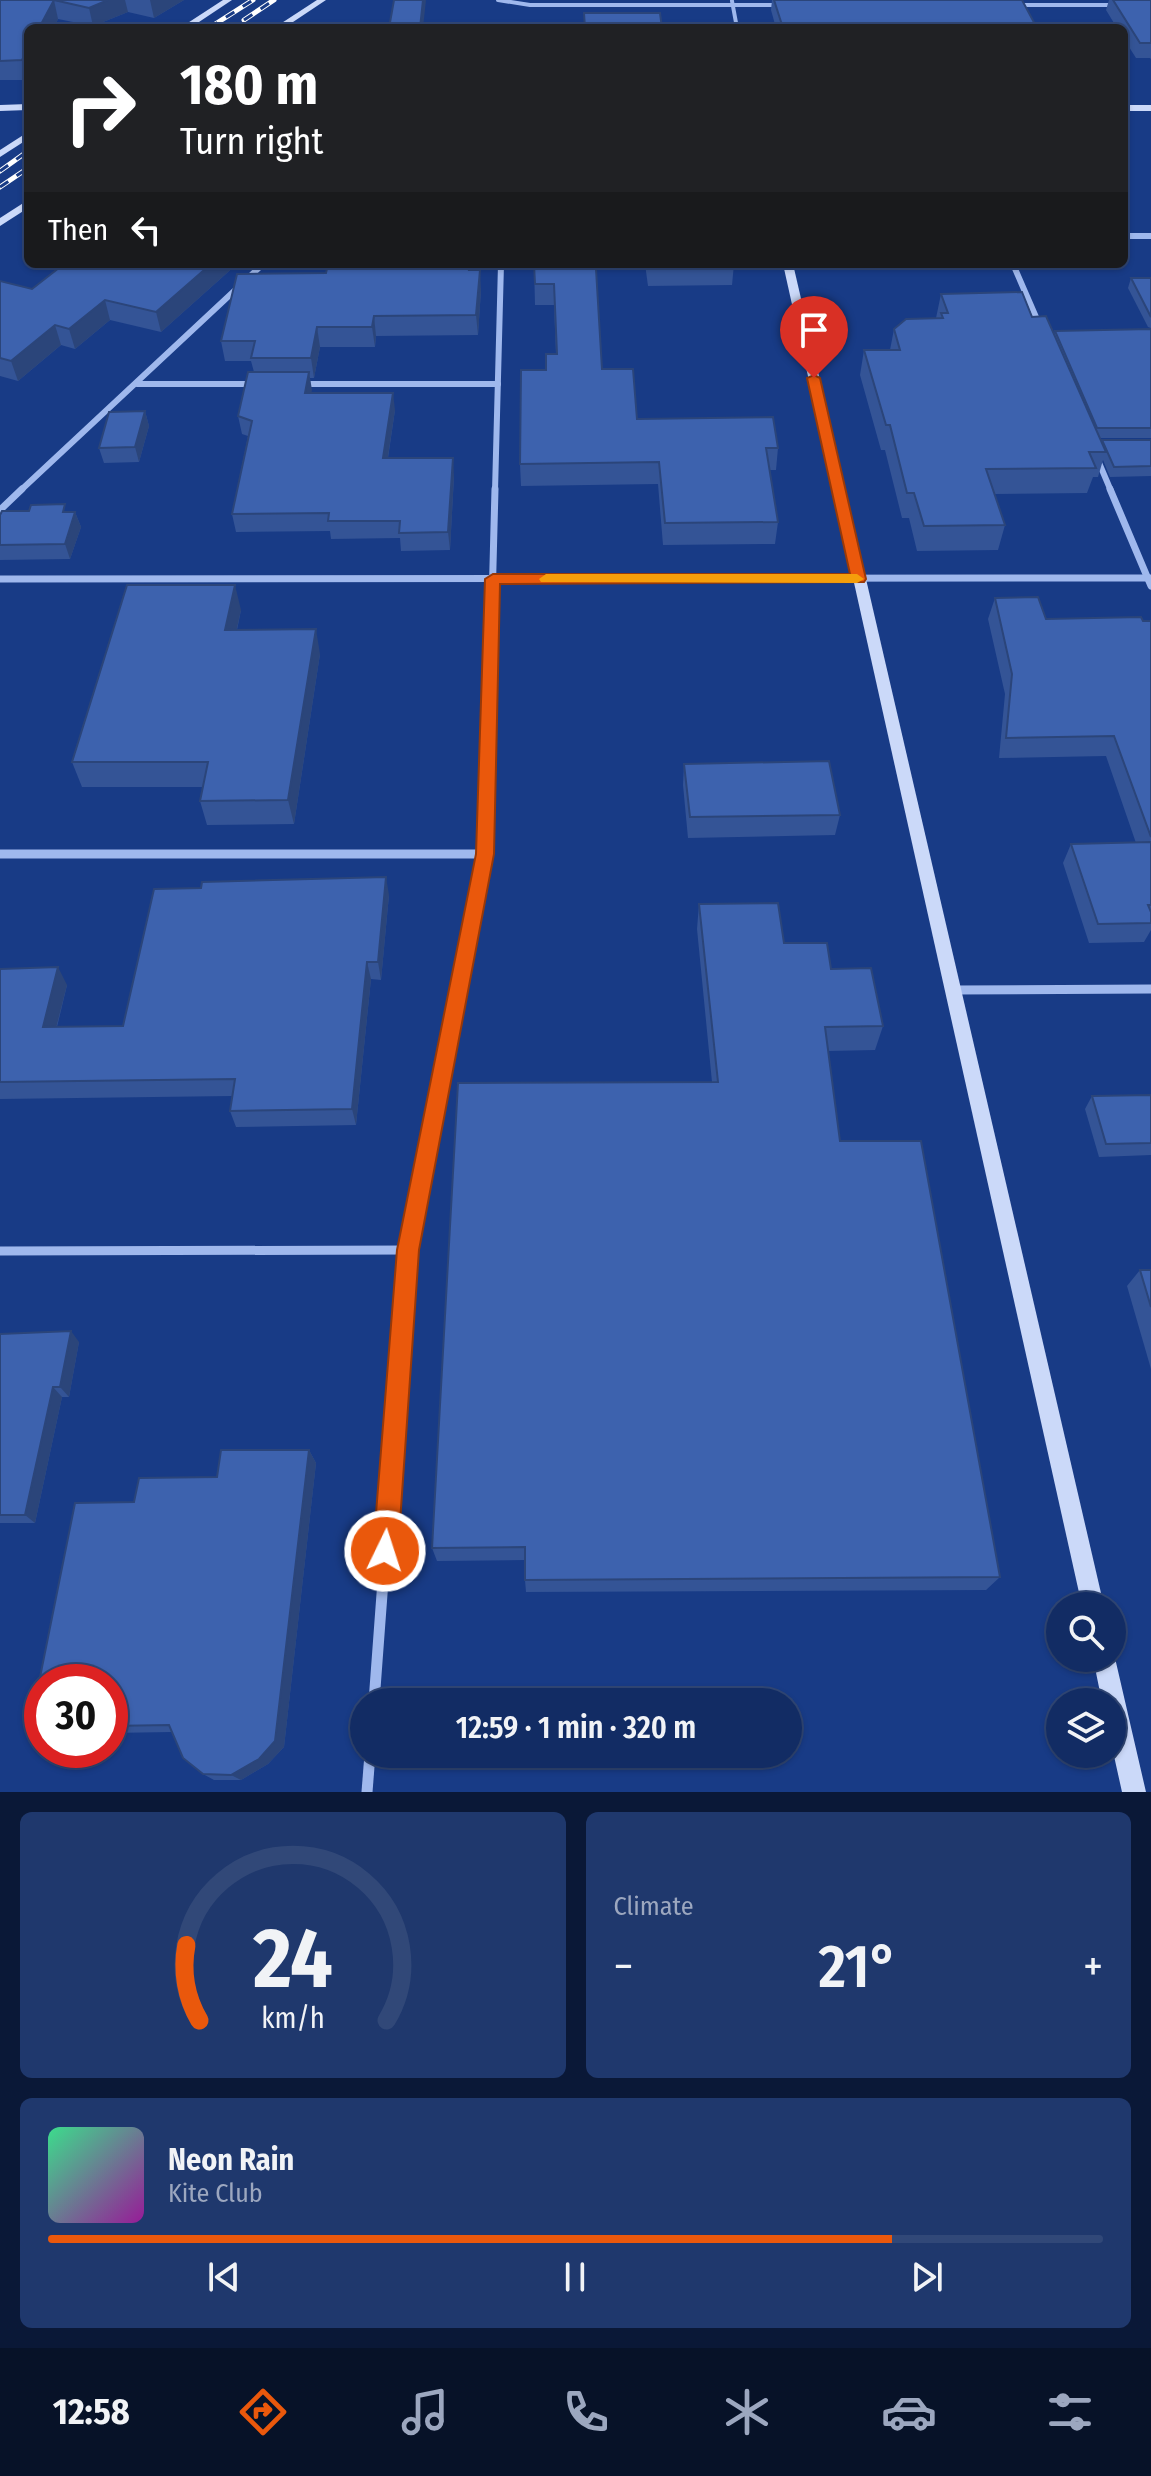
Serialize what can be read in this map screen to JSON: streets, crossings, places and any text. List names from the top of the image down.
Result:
{
  "page": {
    "turn": ["180 m", "Turn right"],
    "then": "Then",
    "limit": "30",
    "trip": "12:59 · 1 min · 320 m",
    "tile": "Climate",
    "heat": ["−", "21°", "+"],
    "song": ["Neon Rain", "Kite Club"],
    "tabs": "12:58",
    "gauge": ["24", "km/h"]
  }
}
